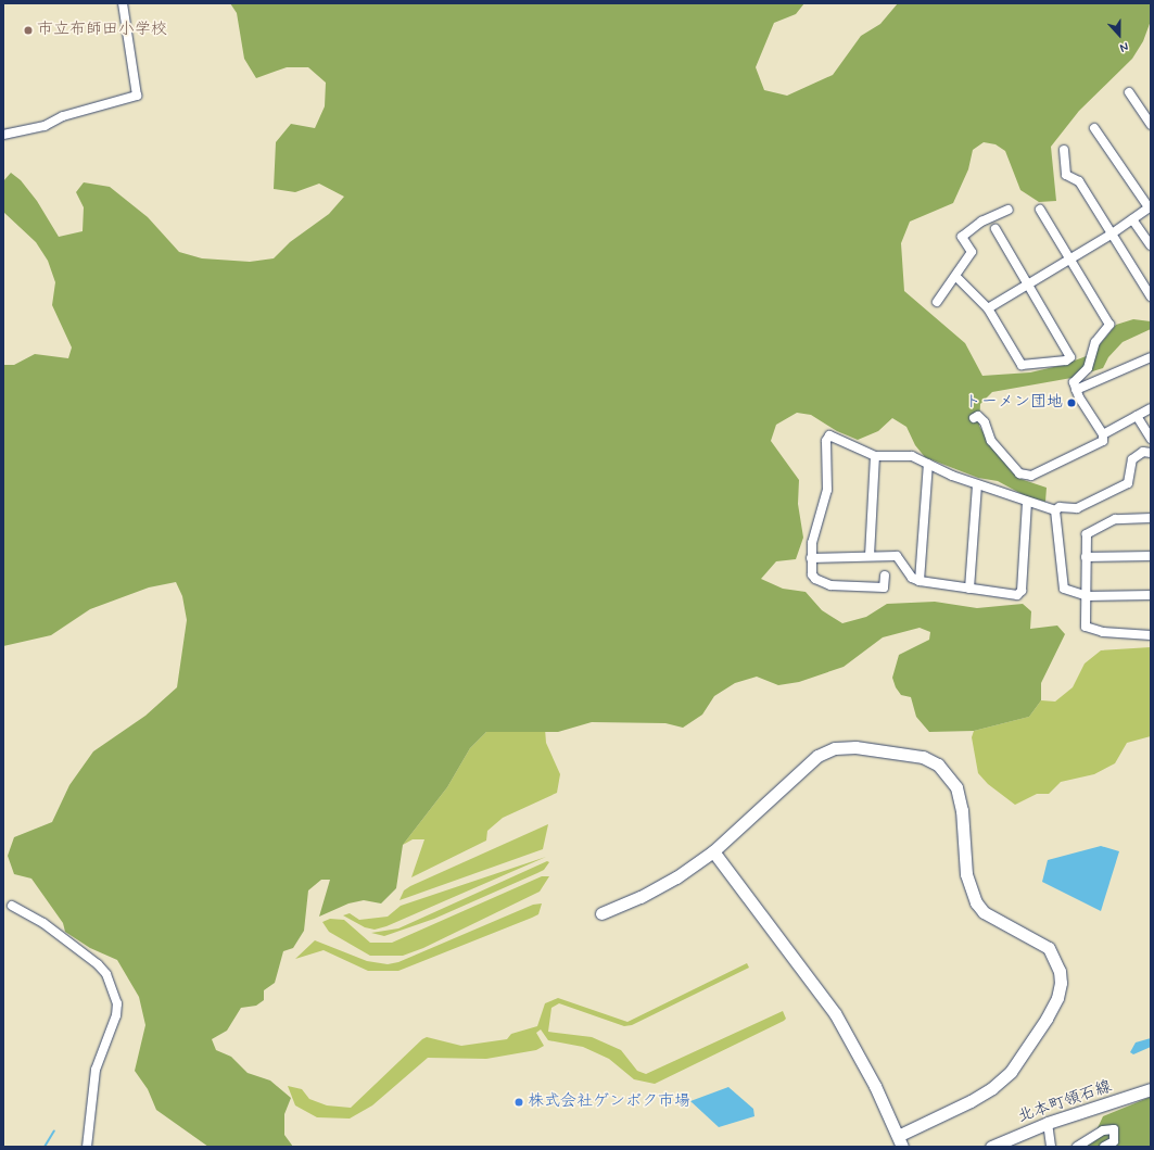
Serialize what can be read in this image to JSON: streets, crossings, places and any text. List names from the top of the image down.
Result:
{
  "streets": {
    "street": ["北本町領石線"]
  },
  "places": ["市立布師田小学校", "トーメン団地", "株式会社ゲンボク市場"],
  "north": "bottom"
}
